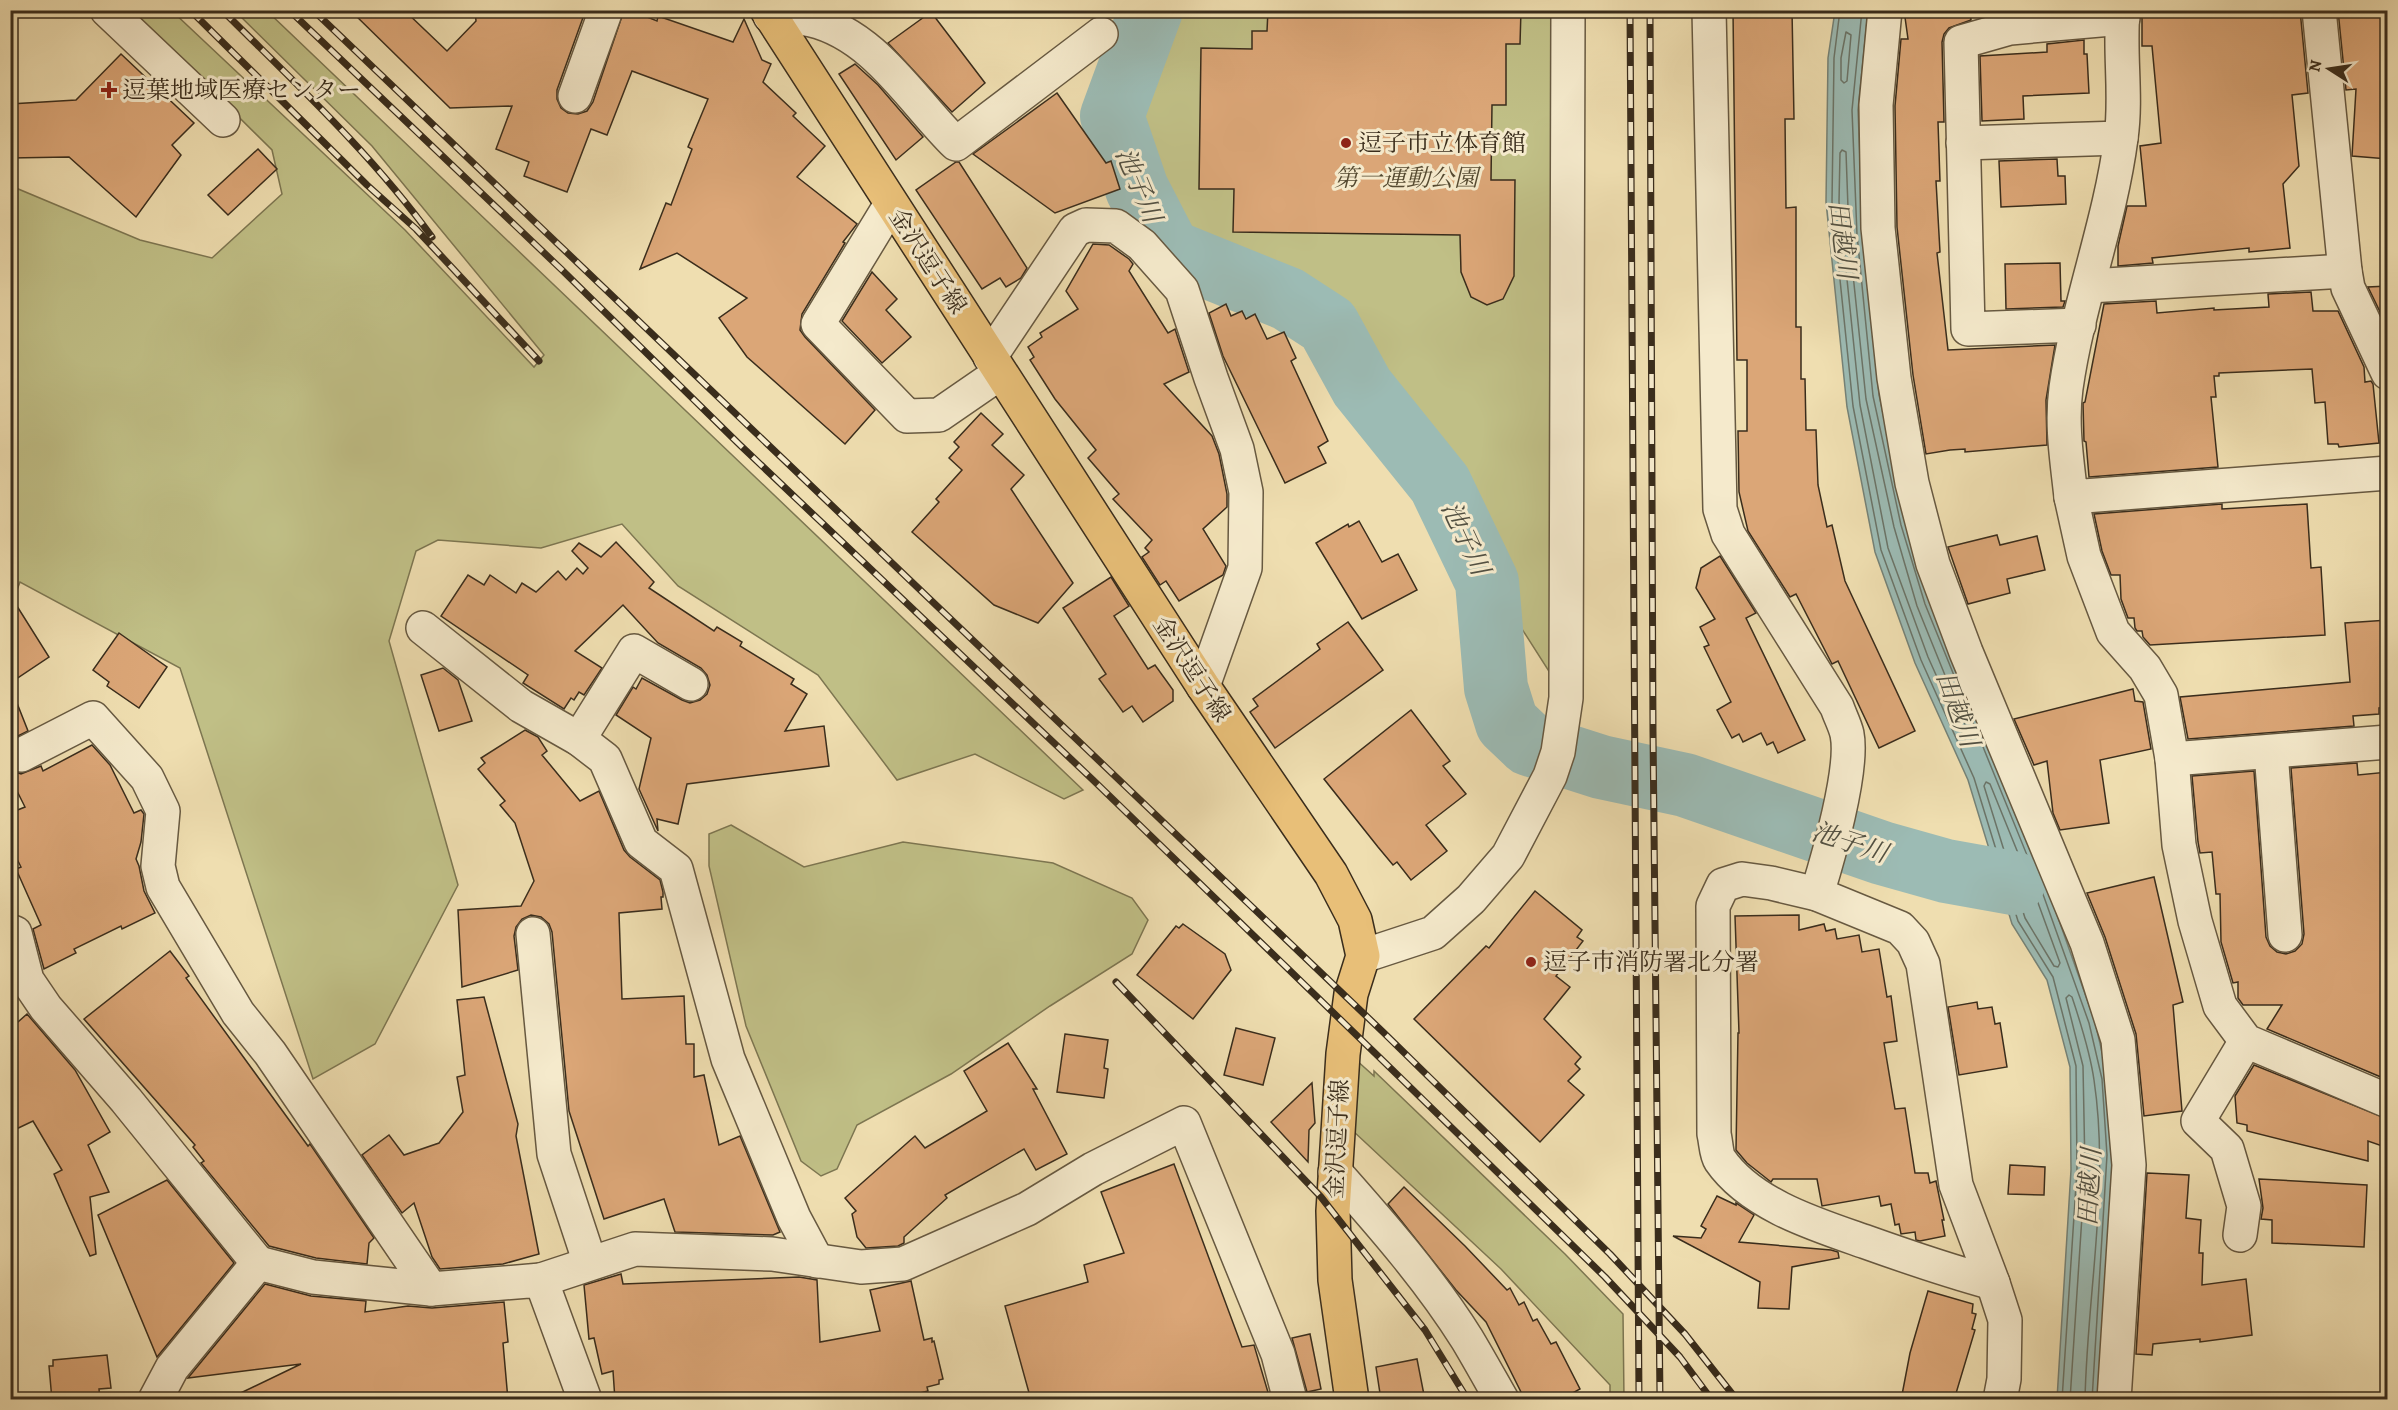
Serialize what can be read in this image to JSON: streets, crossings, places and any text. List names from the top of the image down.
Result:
{
  "streets": {
    "main road": ["金沢逗子線"]
  },
  "water": ["池子川", "田越川"],
  "parks": ["第一運動公園"],
  "places": {
    "health": ["逗葉地域医療センター"],
    "other": ["逗子市立体育館", "逗子市消防署北分署"]
  },
  "north": "left"
}
